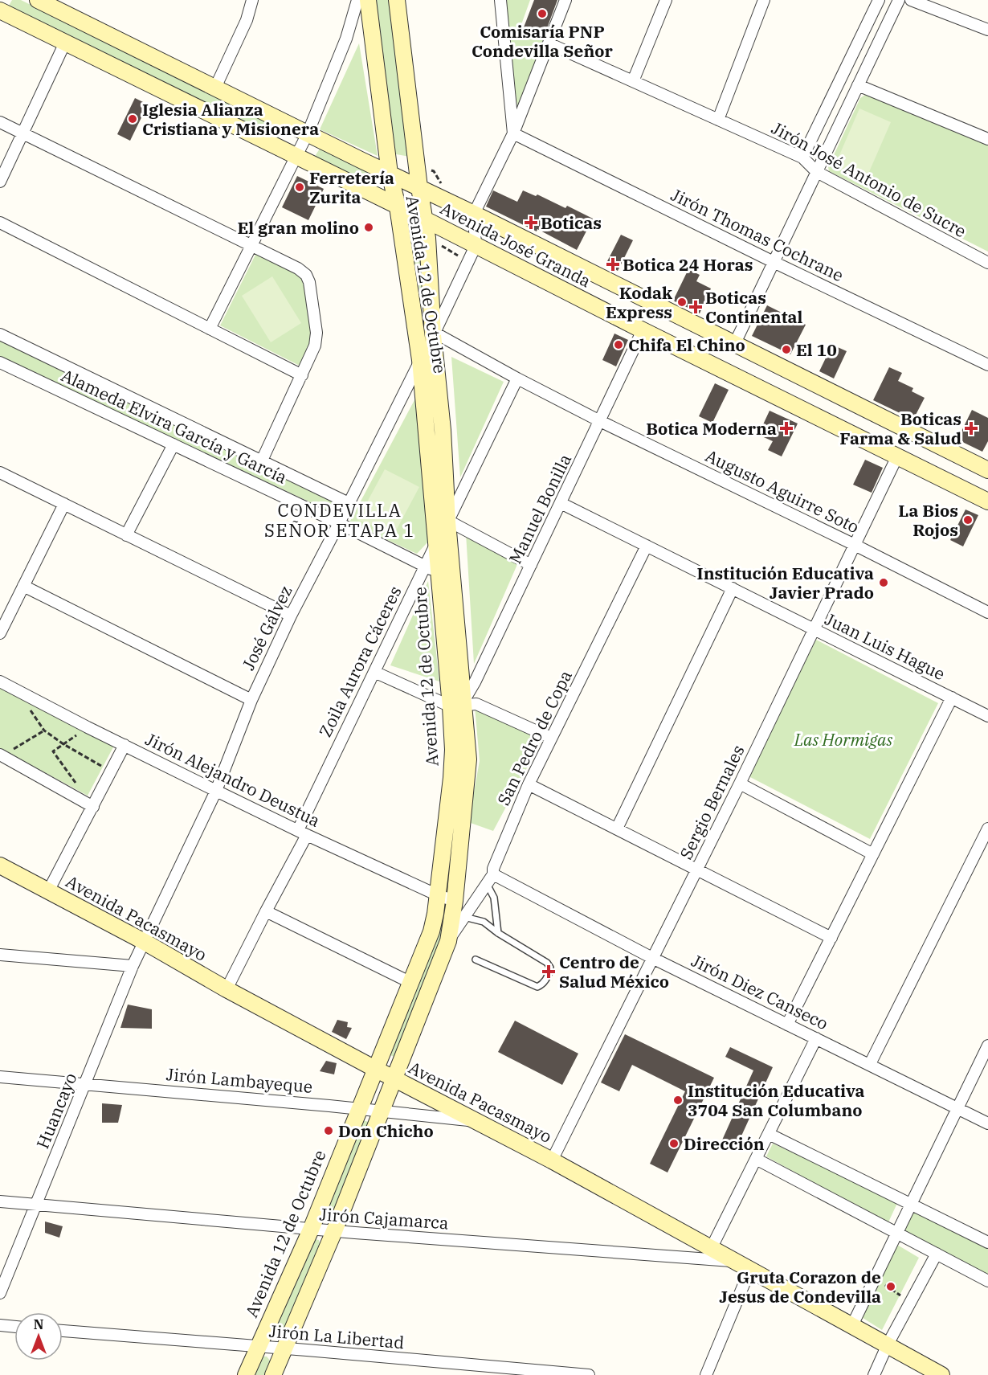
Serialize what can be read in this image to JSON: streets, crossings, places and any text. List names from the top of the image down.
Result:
{
  "streets": {
    "main road": ["Avenida José Granda", "Avenida 12 de Octubre", "Avenida Pacasmayo"],
    "street": [
      "Jirón José Antonio de Sucre",
      "Jirón Thomas Cochrane",
      "Alameda Elvira García y García",
      "Augusto Aguirre Soto",
      "Manuel Bonilla",
      "José Gálvez",
      "Juan Luis Hague",
      "Zoila Aurora Cáceres",
      "San Pedro de Copa",
      "Jirón Alejandro Deustua",
      "Sergio Bernales",
      "Jirón Diez Canseco",
      "Jirón Lambayeque",
      "Huancayo",
      "Jirón Cajamarca",
      "Jirón La Libertad"
    ]
  },
  "crossings": [
    ["Avenida José Granda", "Avenida 12 de Octubre"],
    ["Avenida José Granda", "Manuel Bonilla"],
    ["Avenida José Granda", "José Gálvez"],
    ["Avenida José Granda", "Sergio Bernales"],
    ["Avenida 12 de Octubre", "Alameda Elvira García y García"],
    ["Avenida 12 de Octubre", "Augusto Aguirre Soto"],
    ["Avenida 12 de Octubre", "Manuel Bonilla"],
    ["Avenida 12 de Octubre", "José Gálvez"],
    ["Avenida 12 de Octubre", "Zoila Aurora Cáceres"],
    ["Avenida 12 de Octubre", "San Pedro de Copa"],
    ["Avenida 12 de Octubre", "Jirón Alejandro Deustua"],
    ["Avenida 12 de Octubre", "Avenida Pacasmayo"],
    ["Avenida 12 de Octubre", "Jirón Lambayeque"],
    ["Avenida 12 de Octubre", "Jirón Cajamarca"],
    ["Avenida 12 de Octubre", "Jirón La Libertad"],
    ["Alameda Elvira García y García", "José Gálvez"],
    ["Alameda Elvira García y García", "Zoila Aurora Cáceres"],
    ["Augusto Aguirre Soto", "Manuel Bonilla"],
    ["Augusto Aguirre Soto", "José Gálvez"],
    ["Augusto Aguirre Soto", "Sergio Bernales"],
    ["Manuel Bonilla", "Juan Luis Hague"],
    ["José Gálvez", "Jirón Alejandro Deustua"],
    ["José Gálvez", "Avenida Pacasmayo"],
    ["José Gálvez", "Huancayo"],
    ["Juan Luis Hague", "San Pedro de Copa"],
    ["Juan Luis Hague", "Sergio Bernales"],
    ["Zoila Aurora Cáceres", "Jirón Alejandro Deustua"],
    ["Zoila Aurora Cáceres", "Avenida Pacasmayo"],
    ["San Pedro de Copa", "Jirón Diez Canseco"],
    ["Sergio Bernales", "Avenida Pacasmayo"],
    ["Sergio Bernales", "Jirón Diez Canseco"],
    ["Avenida Pacasmayo", "Jirón Lambayeque"],
    ["Avenida Pacasmayo", "Huancayo"],
    ["Avenida Pacasmayo", "Jirón Cajamarca"],
    ["Jirón Lambayeque", "Huancayo"],
    ["Huancayo", "Jirón Cajamarca"]
  ],
  "districts": ["CONDEVILLA SEÑOR ETAPA 1"],
  "parks": ["Las Hormigas"],
  "places": {
    "other": [
      "Comisaría PNP Condevilla Señor",
      "Iglesia Alianza Cristiana y Misionera",
      "Ferretería Zurita",
      "El gran molino",
      "Kodak Express",
      "Chifa El Chino",
      "El 10",
      "La Bios Rojos",
      "Institución Educativa Javier Prado",
      "Institución Educativa 3704 San Columbano",
      "Don Chicho",
      "Dirección",
      "Gruta Corazon de Jesus de Condevilla"
    ],
    "health": [
      "Boticas",
      "Botica 24 Horas",
      "Boticas Continental",
      "Botica Moderna",
      "Boticas Farma & Salud",
      "Centro de Salud México"
    ]
  },
  "north": "top"
}
